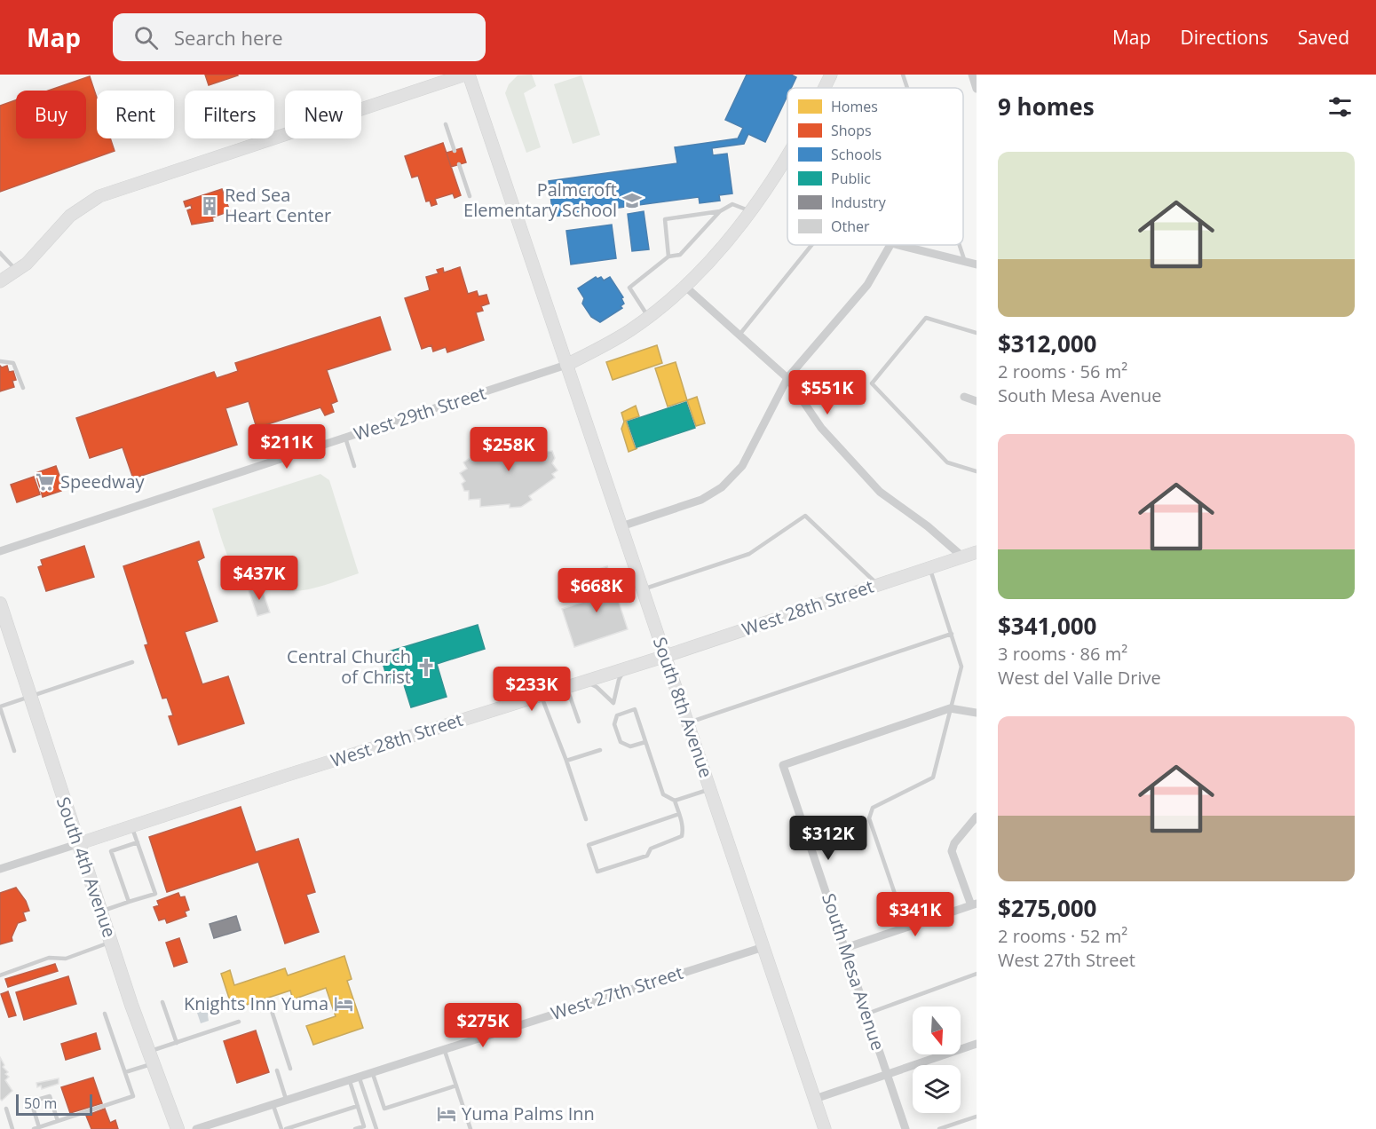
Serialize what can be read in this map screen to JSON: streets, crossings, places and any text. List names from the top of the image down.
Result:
{
  "streets": {
    "main road": ["South 4th Avenue"],
    "street": [
      "West 29th Street",
      "West 28th Street",
      "South 8th Avenue",
      "South Mesa Avenue",
      "West 27th Street"
    ]
  },
  "crossings": [
    ["West 29th Street", "South 8th Avenue"],
    ["West 28th Street", "South 8th Avenue"],
    ["West 28th Street", "South 4th Avenue"],
    ["South 8th Avenue", "West 27th Street"]
  ],
  "places": {
    "school or university": ["Palmcroft Elementary School"],
    "building": ["Red Sea Heart Center"],
    "supermarket": ["Speedway"],
    "church": ["Central Church of Christ"],
    "hotel": ["Knights Inn Yuma", "Yuma Palms Inn"]
  },
  "legend": [
    "Homes",
    "Shops",
    "Schools",
    "Public",
    "Industry",
    "Other"
  ],
  "scale_bar": "50 m",
  "north": "bottom",
  "page": {
    "header": "Map",
    "search": "Search here",
    "nav": ["Map", "Directions", "Saved"],
    "heading": "9 homes",
    "chip": [
      "Buy",
      "Rent",
      "Filters",
      "New"
    ],
    "list": [
      {
        "name": "$312,000",
        "note": "2 rooms · 56 m² · South Mesa Avenue"
      },
      {
        "name": "$341,000",
        "note": "3 rooms · 86 m² · West del Valle Drive"
      },
      {
        "name": "$275,000",
        "note": "2 rooms · 52 m² · West 27th Street"
      }
    ],
    "price": [
      "$551K",
      "$211K",
      "$258K",
      "$437K",
      "$668K",
      "$233K",
      "$312K",
      "$341K",
      "$275K"
    ],
    "scale": "50 m"
  }
}
